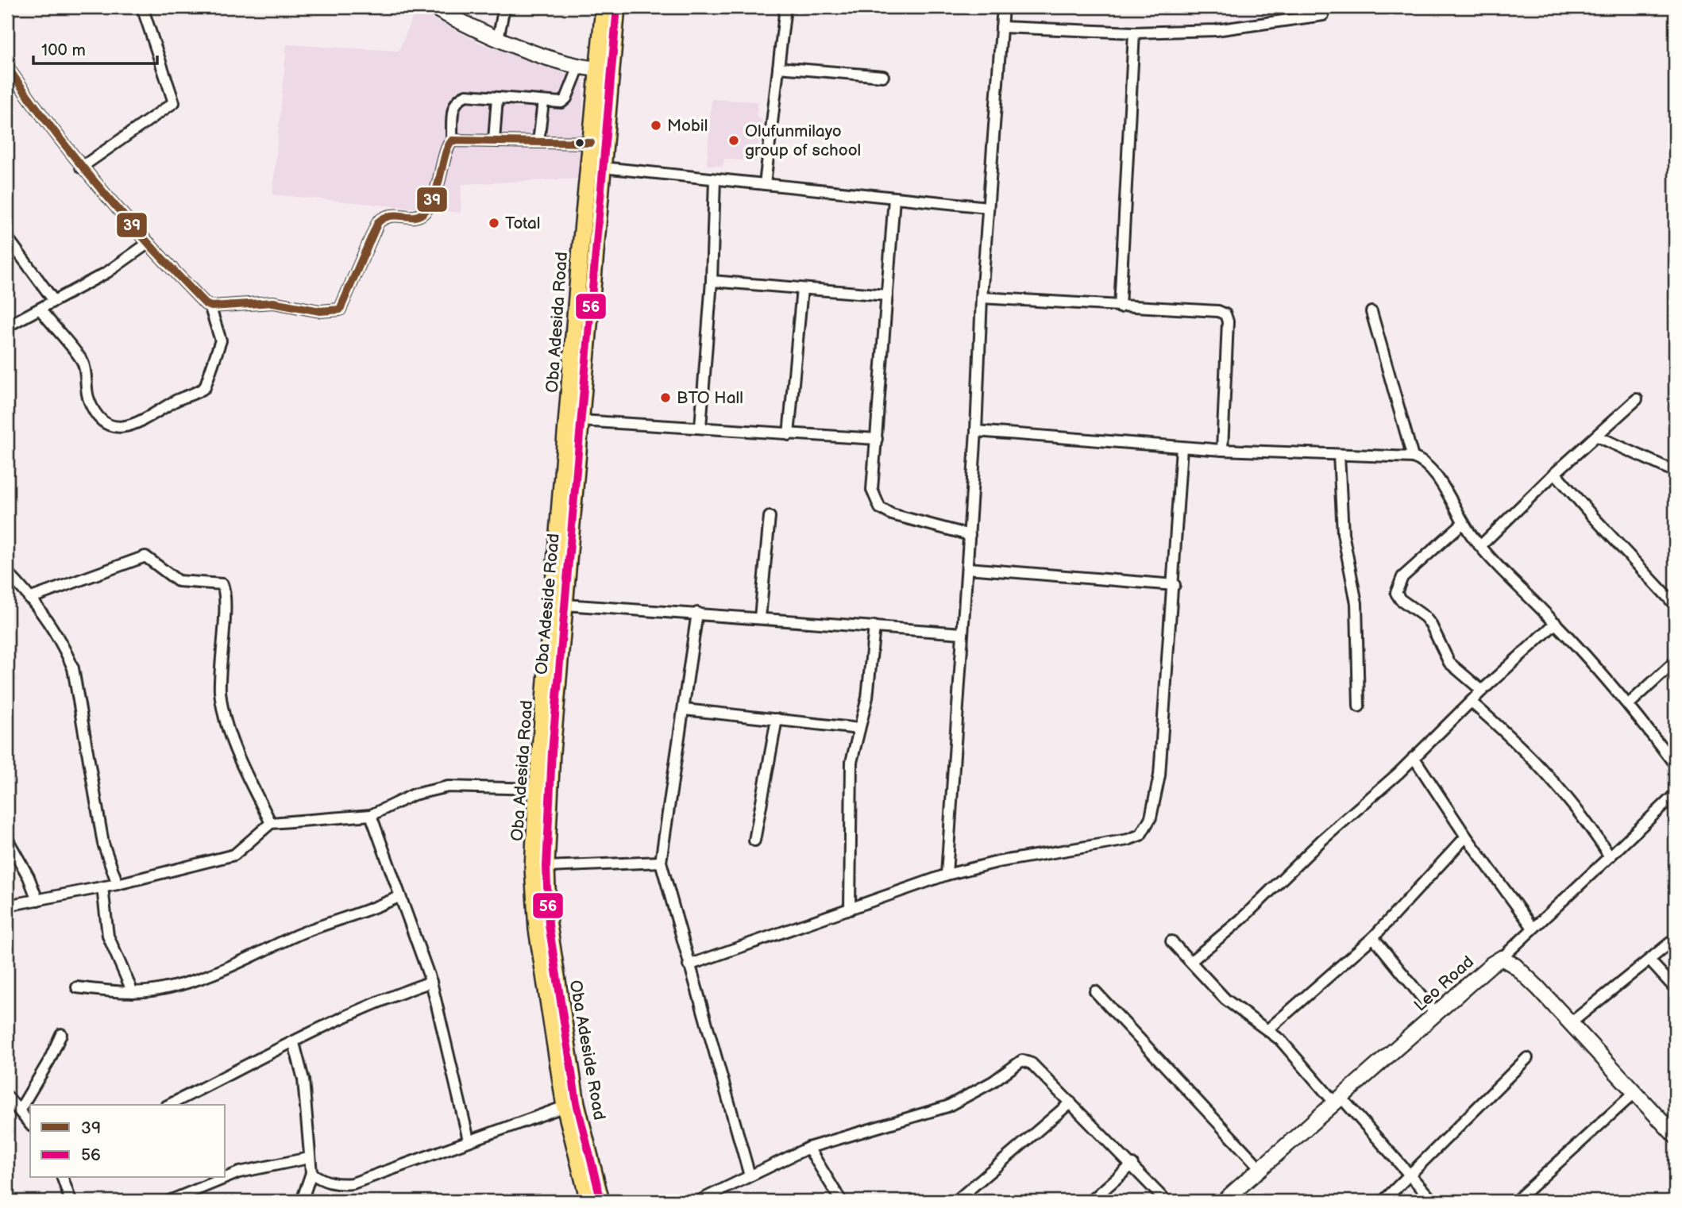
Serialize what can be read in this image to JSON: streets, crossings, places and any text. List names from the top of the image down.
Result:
{
  "streets": {
    "main road": ["Oba Adesida Road", "Oba Adeside Road"],
    "street": ["Leo Road"]
  },
  "crossings": [
    ["Oba Adesida Road", "Oba Adeside Road"]
  ],
  "places": [
    "Mobil",
    "Olufunmilayo group of school",
    "Total",
    "BTO Hall"
  ],
  "lines": ["transit line 56", "transit line 39"],
  "legend": ["39", "56"],
  "scale_bar": "100 m"
}
